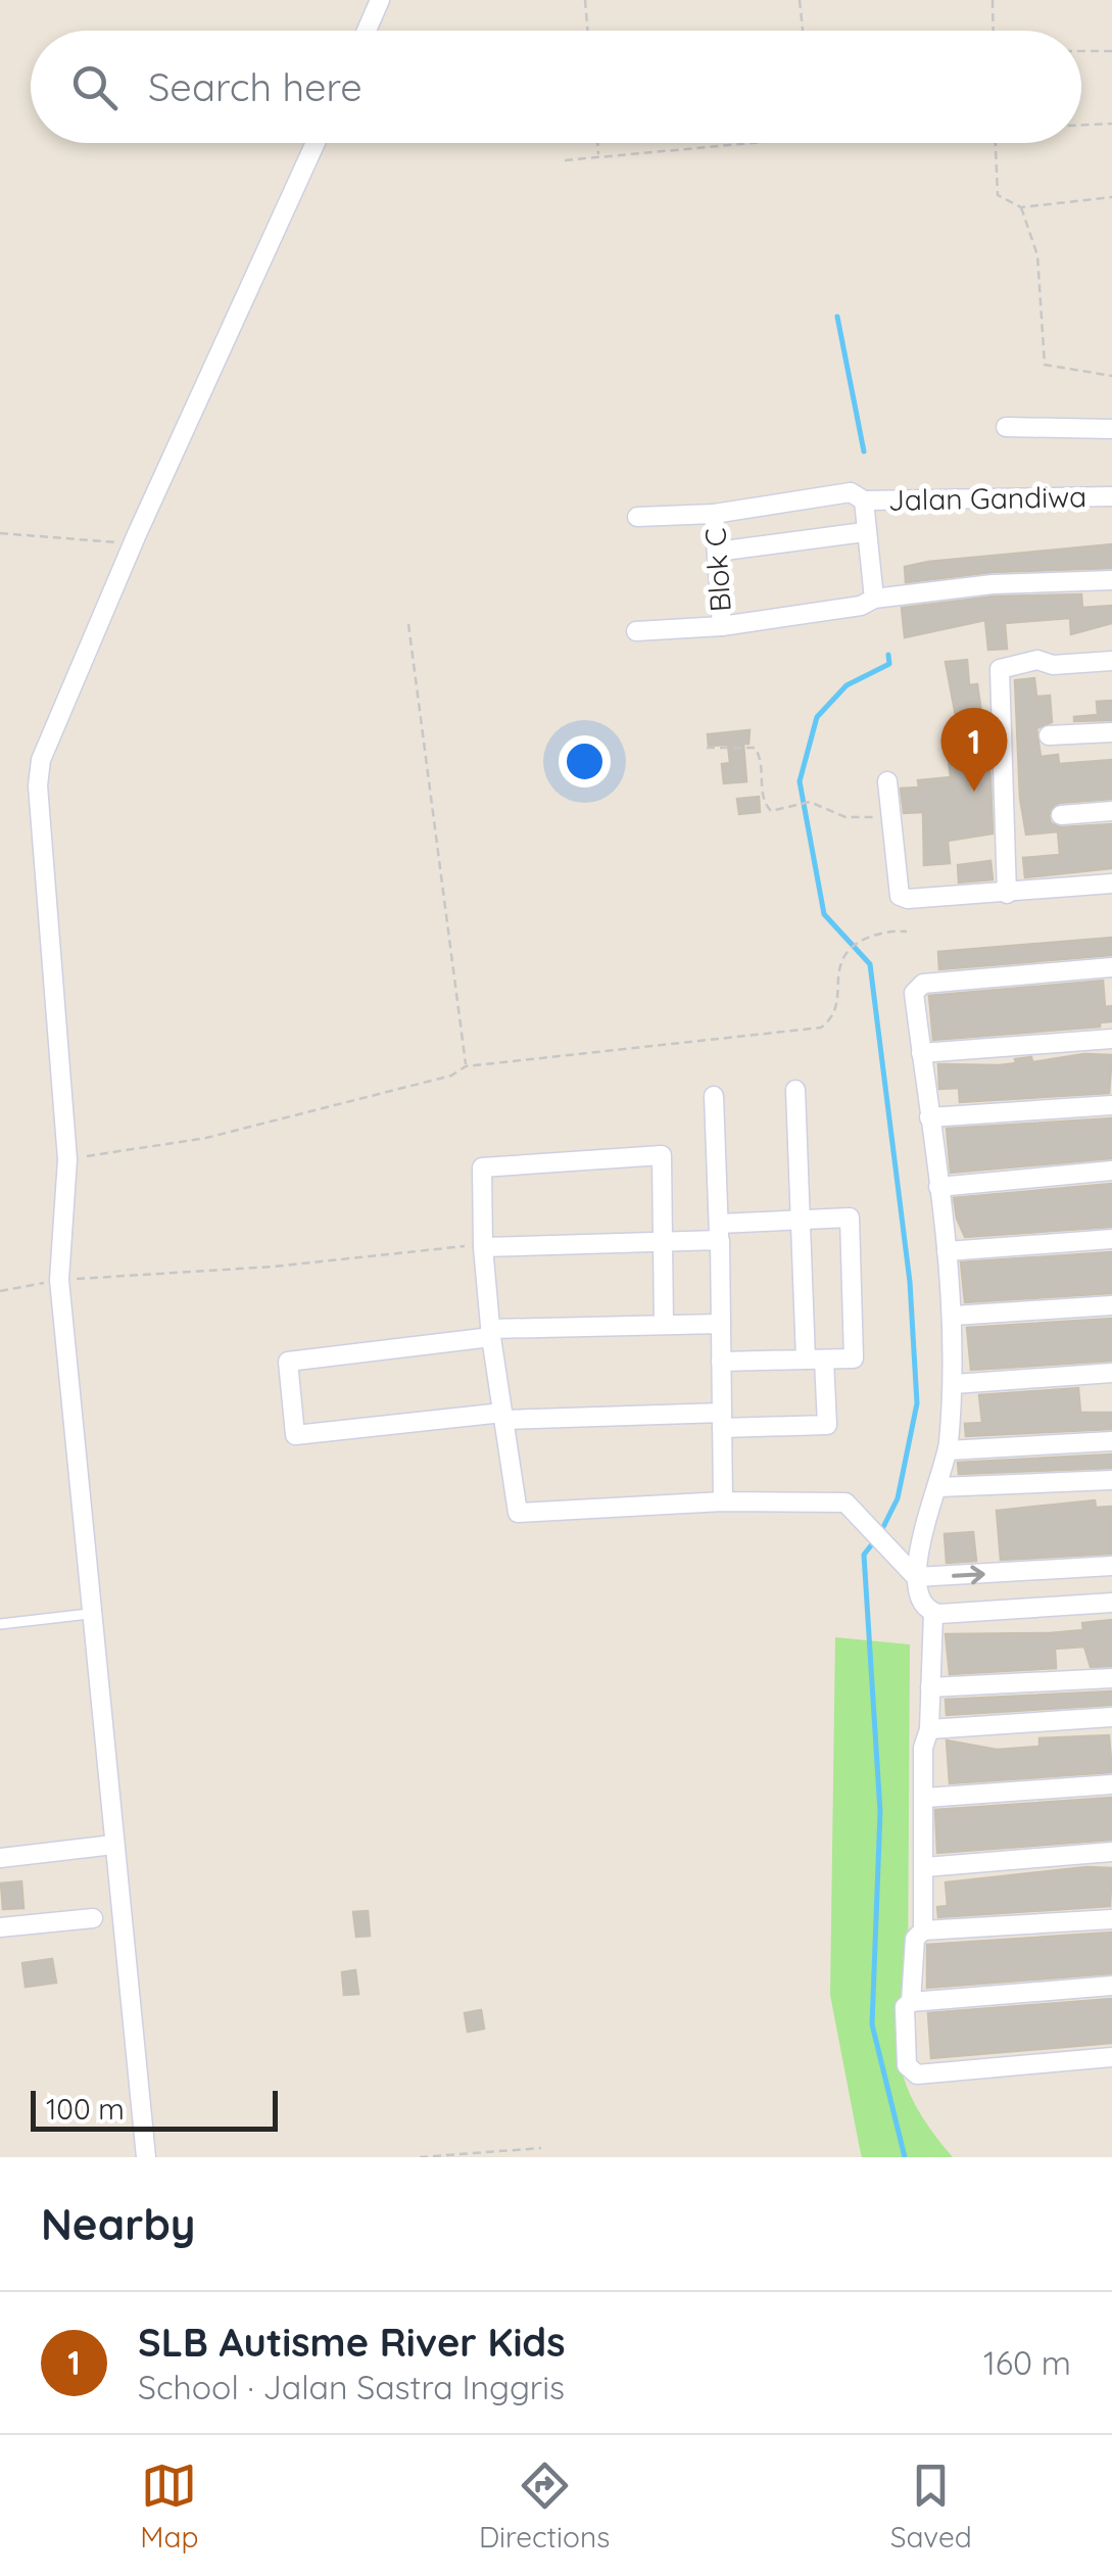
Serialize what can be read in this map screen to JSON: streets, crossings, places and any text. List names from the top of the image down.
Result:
{
  "streets": {
    "street": ["Jalan Gandiwa", "Blok C"]
  },
  "crossings": [
    ["Jalan Gandiwa", "Blok C"]
  ],
  "scale_bar": "100 m",
  "page": {
    "search": "Search here",
    "pins": "1",
    "scale": "100 m",
    "heading": "Nearby",
    "list": [
      {
        "mark": "1",
        "name": "SLB Autisme River Kids",
        "note": "School · Jalan Sastra Inggris",
        "value": "160 m"
      }
    ],
    "nav": ["Map", "Directions", "Saved"]
  }
}
